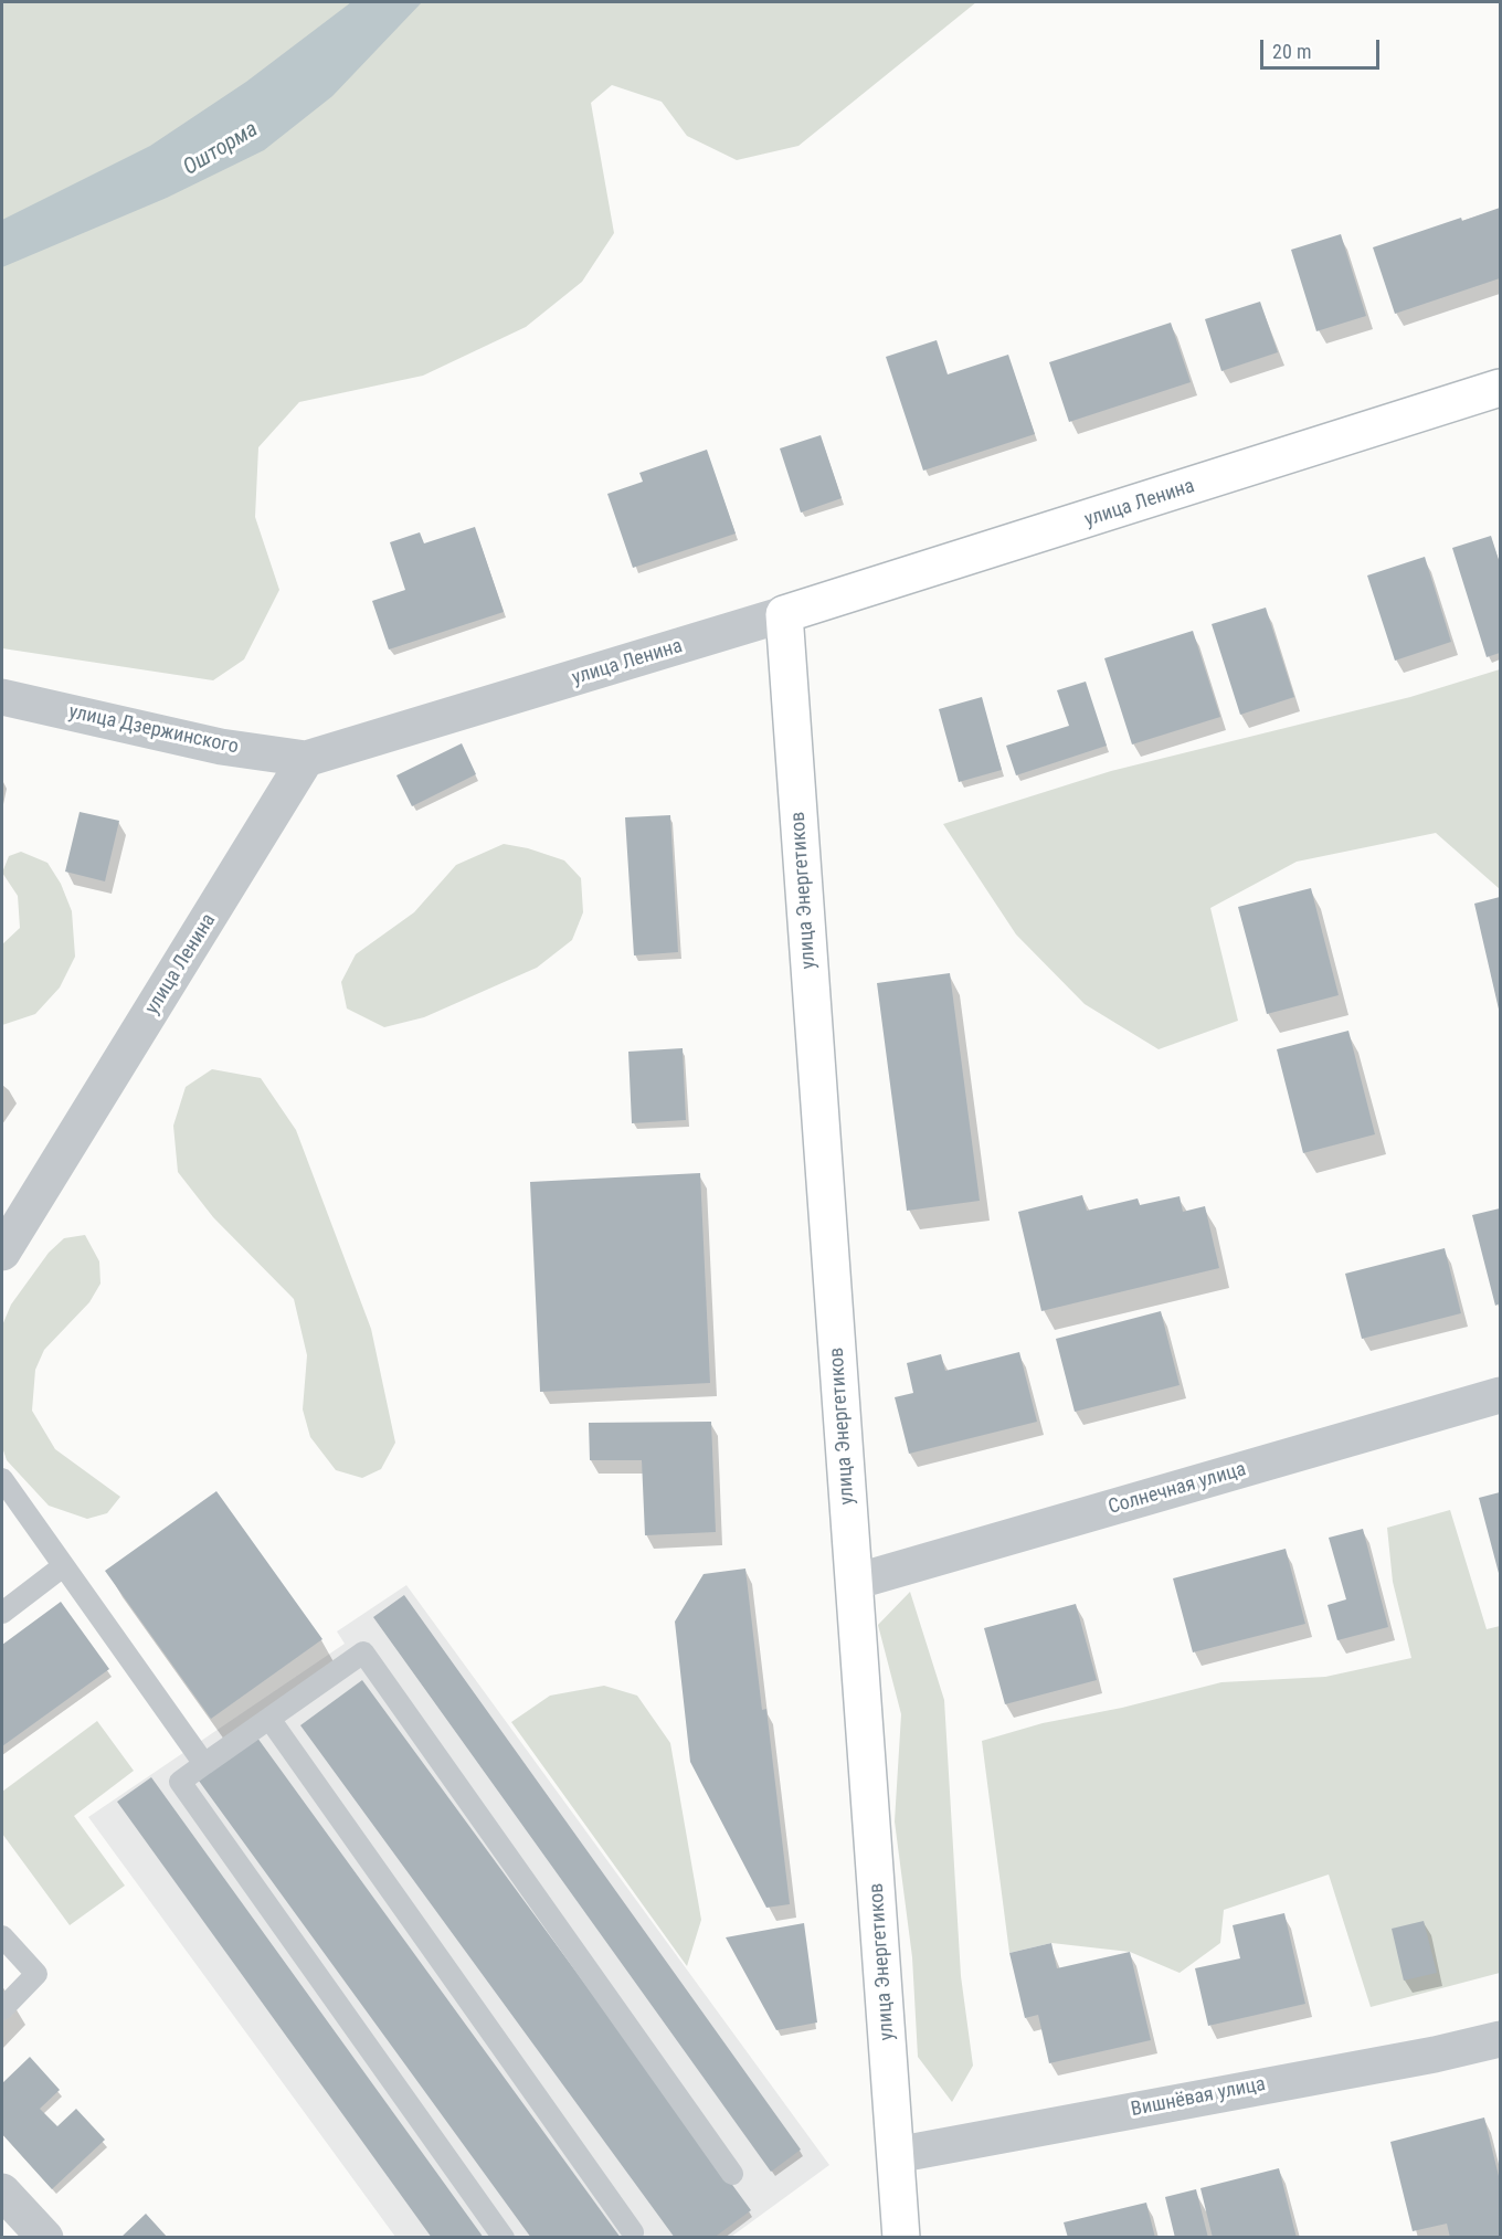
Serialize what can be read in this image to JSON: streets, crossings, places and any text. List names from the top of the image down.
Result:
{
  "streets": {
    "street": [
      "улица Ленина",
      "улица Дзержинского",
      "улица Энергетиков",
      "Солнечная улица",
      "Вишнёвая улица"
    ]
  },
  "crossings": [
    ["улица Ленина", "улица Дзержинского"],
    ["улица Ленина", "улица Энергетиков"],
    ["улица Энергетиков", "Солнечная улица"],
    ["улица Энергетиков", "Вишнёвая улица"]
  ],
  "water": ["Ошторма"],
  "scale_bar": "20 m"
}
